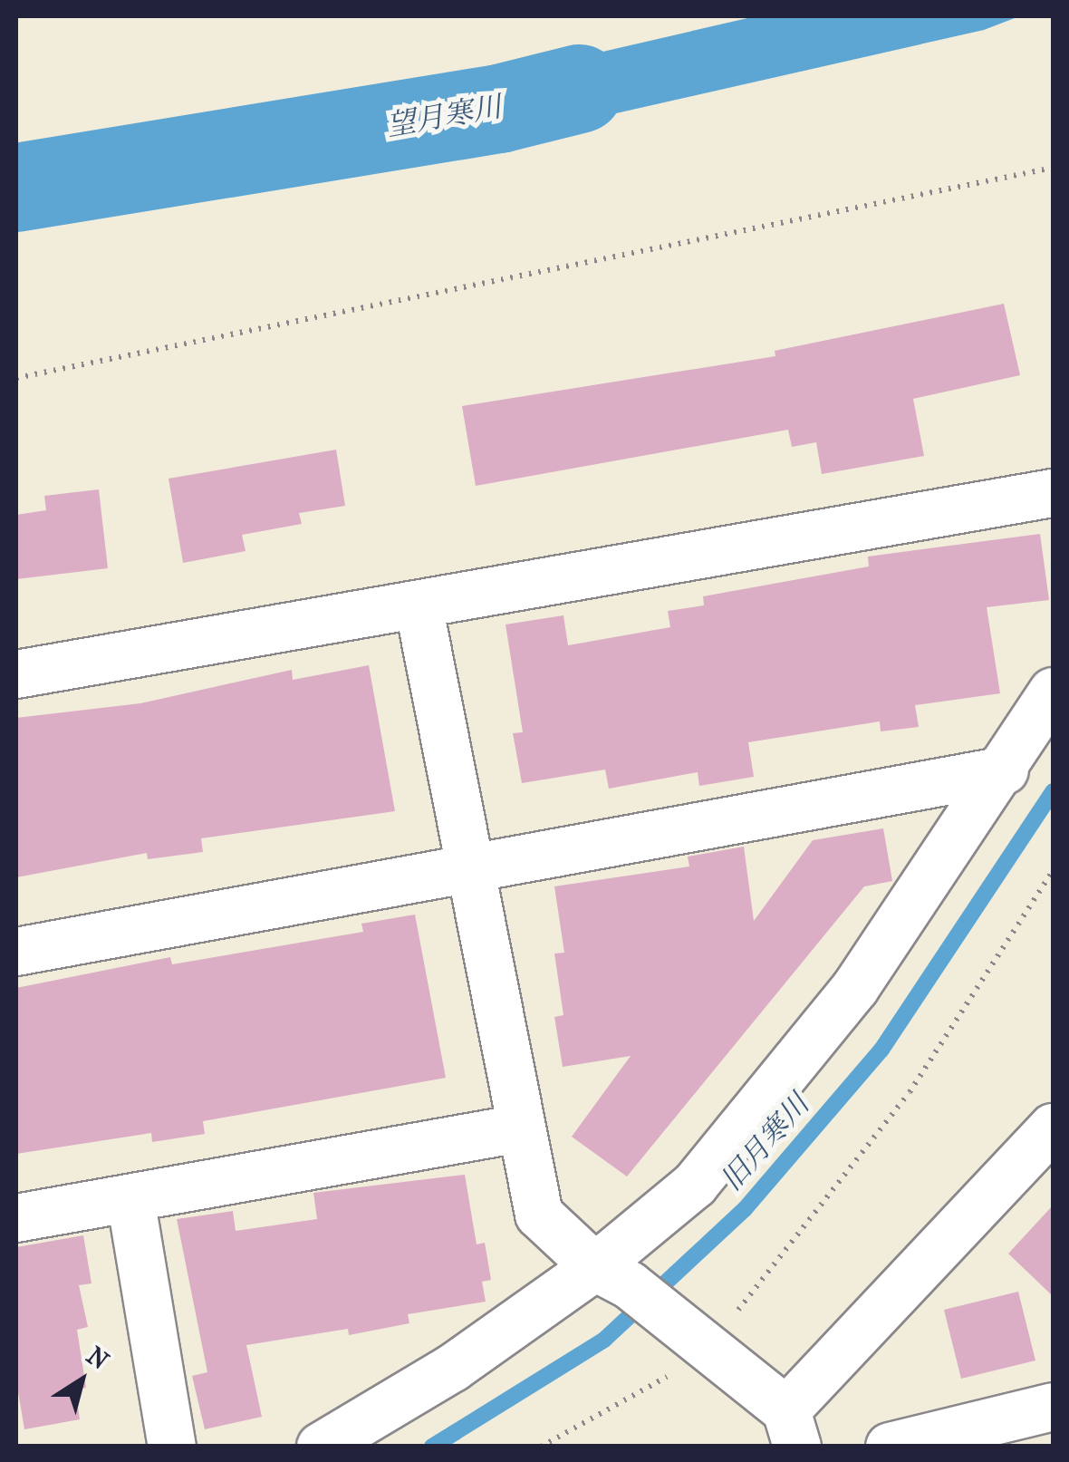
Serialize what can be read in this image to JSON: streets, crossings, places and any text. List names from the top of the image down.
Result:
{
  "water": ["望月寒川", "旧月寒川"],
  "north": "top right"
}
